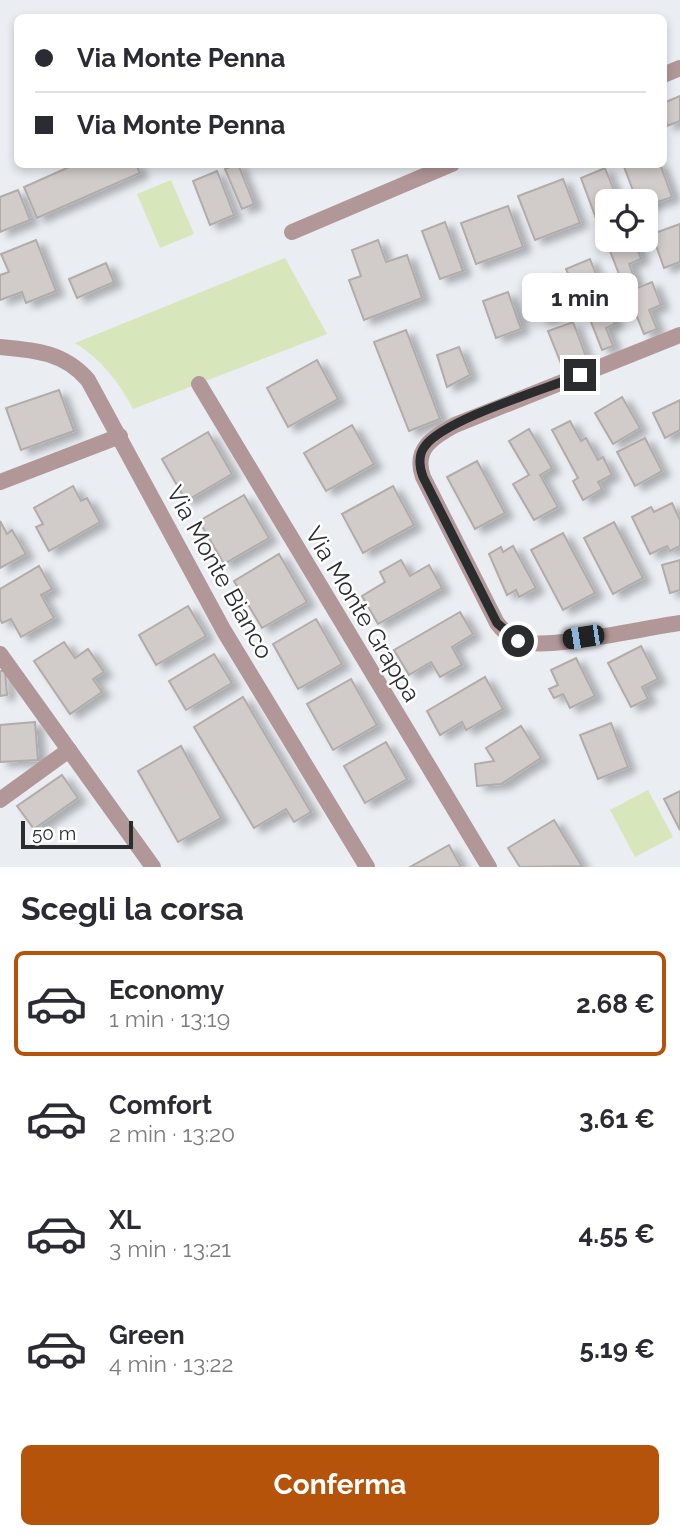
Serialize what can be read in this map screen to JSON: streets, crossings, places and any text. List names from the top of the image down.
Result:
{
  "streets": {
    "street": ["Via Monte Bianco", "Via Monte Grappa"]
  },
  "scale_bar": "50 m",
  "page": {
    "banner": ["Via Monte Penna", "Via Monte Penna"],
    "bubble": "1 min",
    "scale": "50 m",
    "heading": "Scegli la corsa",
    "list": [
      {
        "name": "Economy",
        "note": "1 min · 13:19",
        "value": "2.68 €"
      },
      {
        "name": "Comfort",
        "note": "2 min · 13:20",
        "value": "3.61 €"
      },
      {
        "name": "XL",
        "note": "3 min · 13:21",
        "value": "4.55 €"
      },
      {
        "name": "Green",
        "note": "4 min · 13:22",
        "value": "5.19 €"
      }
    ],
    "buttons": "Conferma"
  }
}
